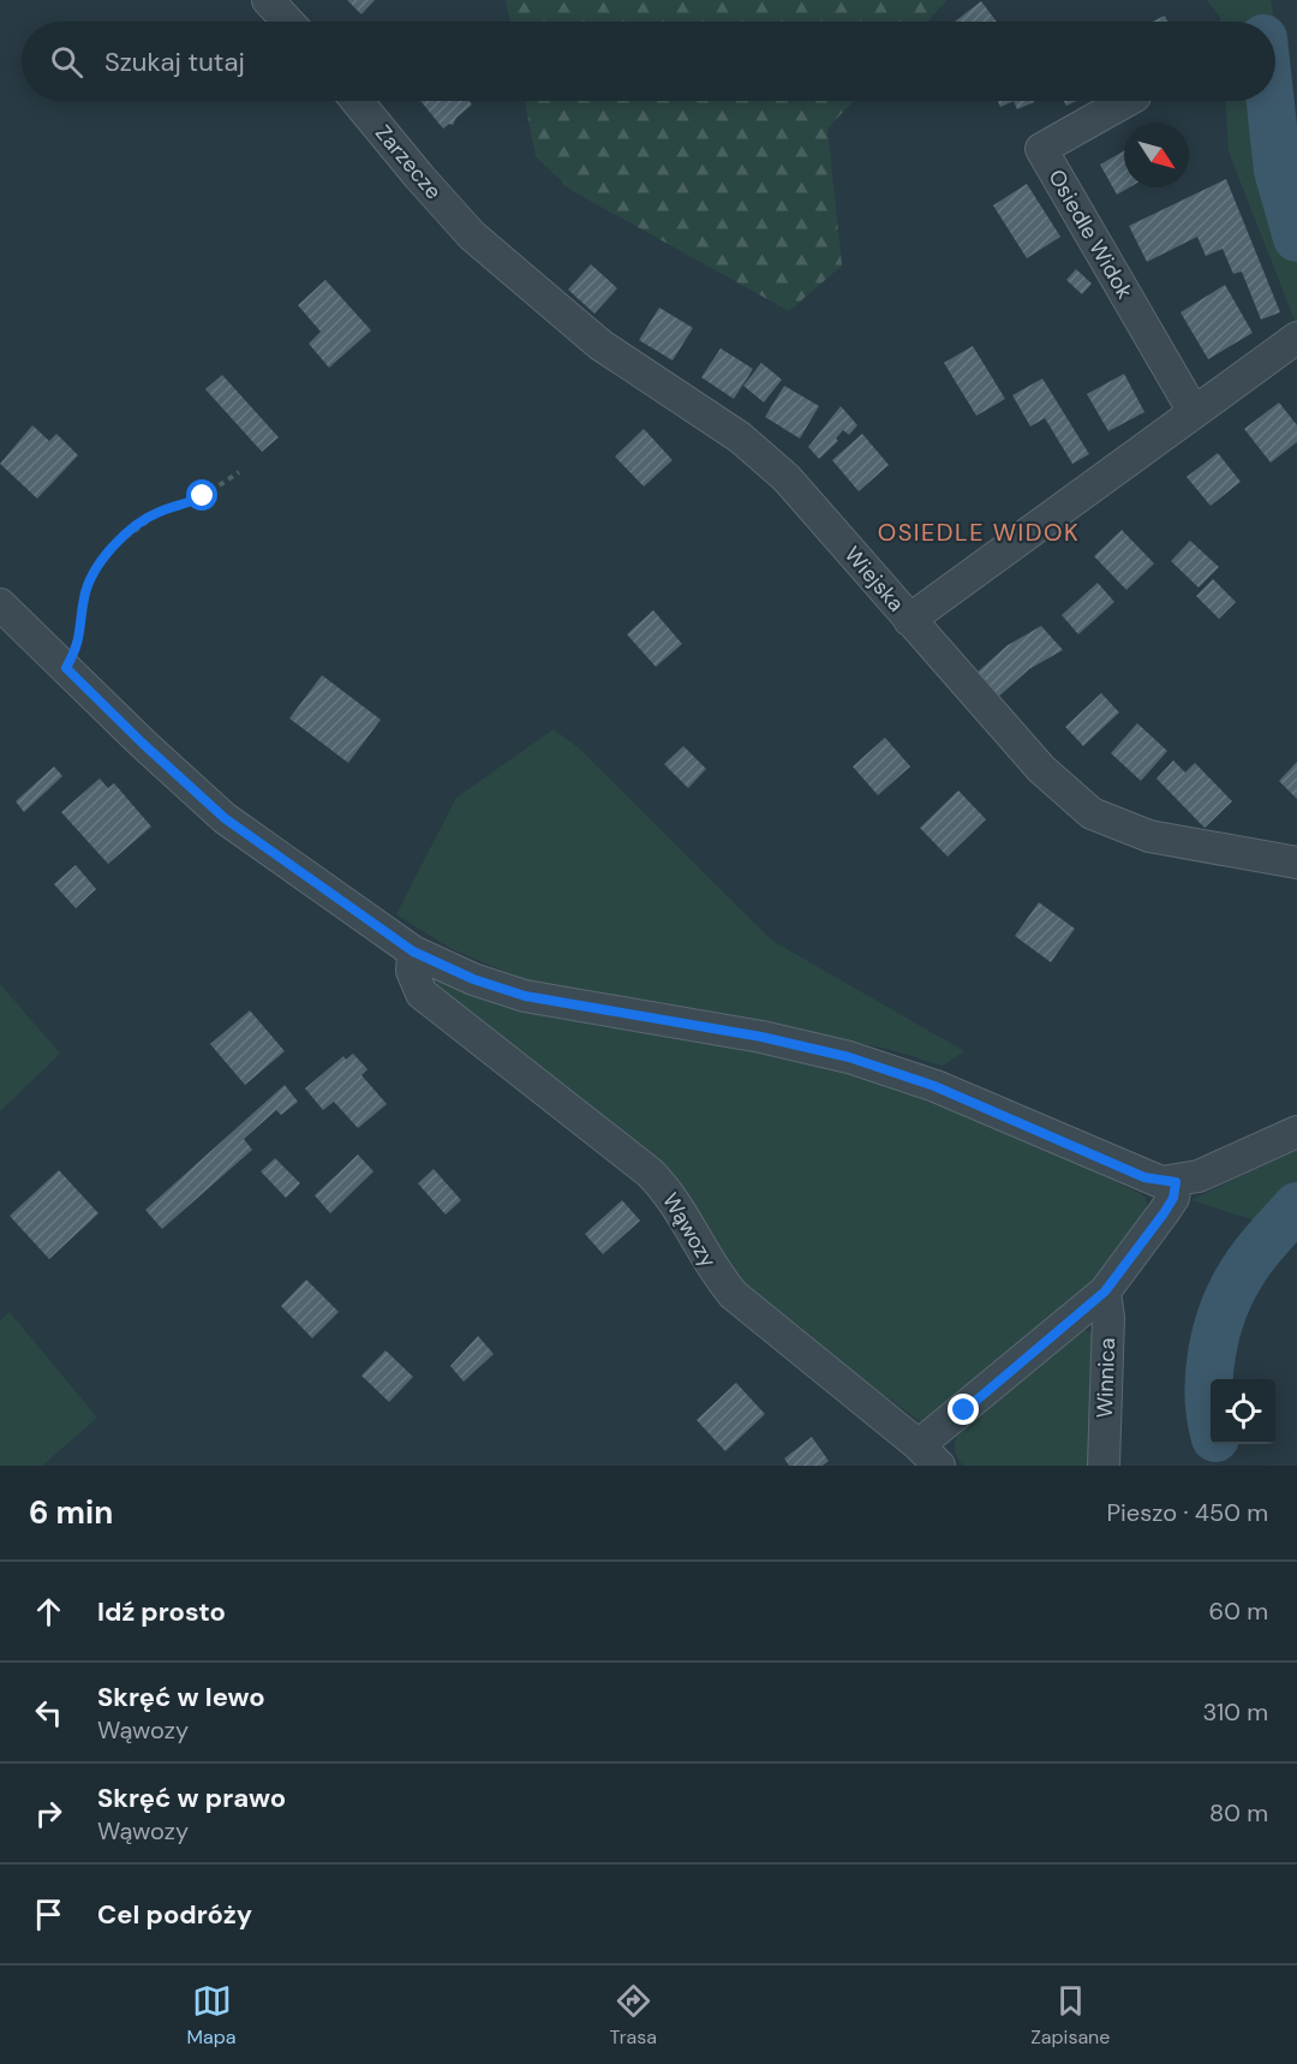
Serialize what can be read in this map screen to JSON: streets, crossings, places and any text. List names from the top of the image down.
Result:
{
  "streets": {
    "street": [
      "Zarzecze",
      "Osiedle Widok",
      "Wiejska",
      "Wąwozy",
      "Winnica"
    ]
  },
  "crossings": [
    ["Zarzecze", "Wiejska"],
    ["Wąwozy", "Winnica"]
  ],
  "districts": ["OSIEDLE WIDOK"],
  "north": "bottom right",
  "page": {
    "search": "Szukaj tutaj",
    "heading": ["6 min", "Pieszo · 450 m"],
    "list": [
      ["Idź prosto", "60 m"],
      ["Skręć w lewo", "Wąwozy", "310 m"],
      ["Skręć w prawo", "Wąwozy", "80 m"],
      "Cel podróży"
    ],
    "nav": ["Mapa", "Trasa", "Zapisane"]
  }
}
